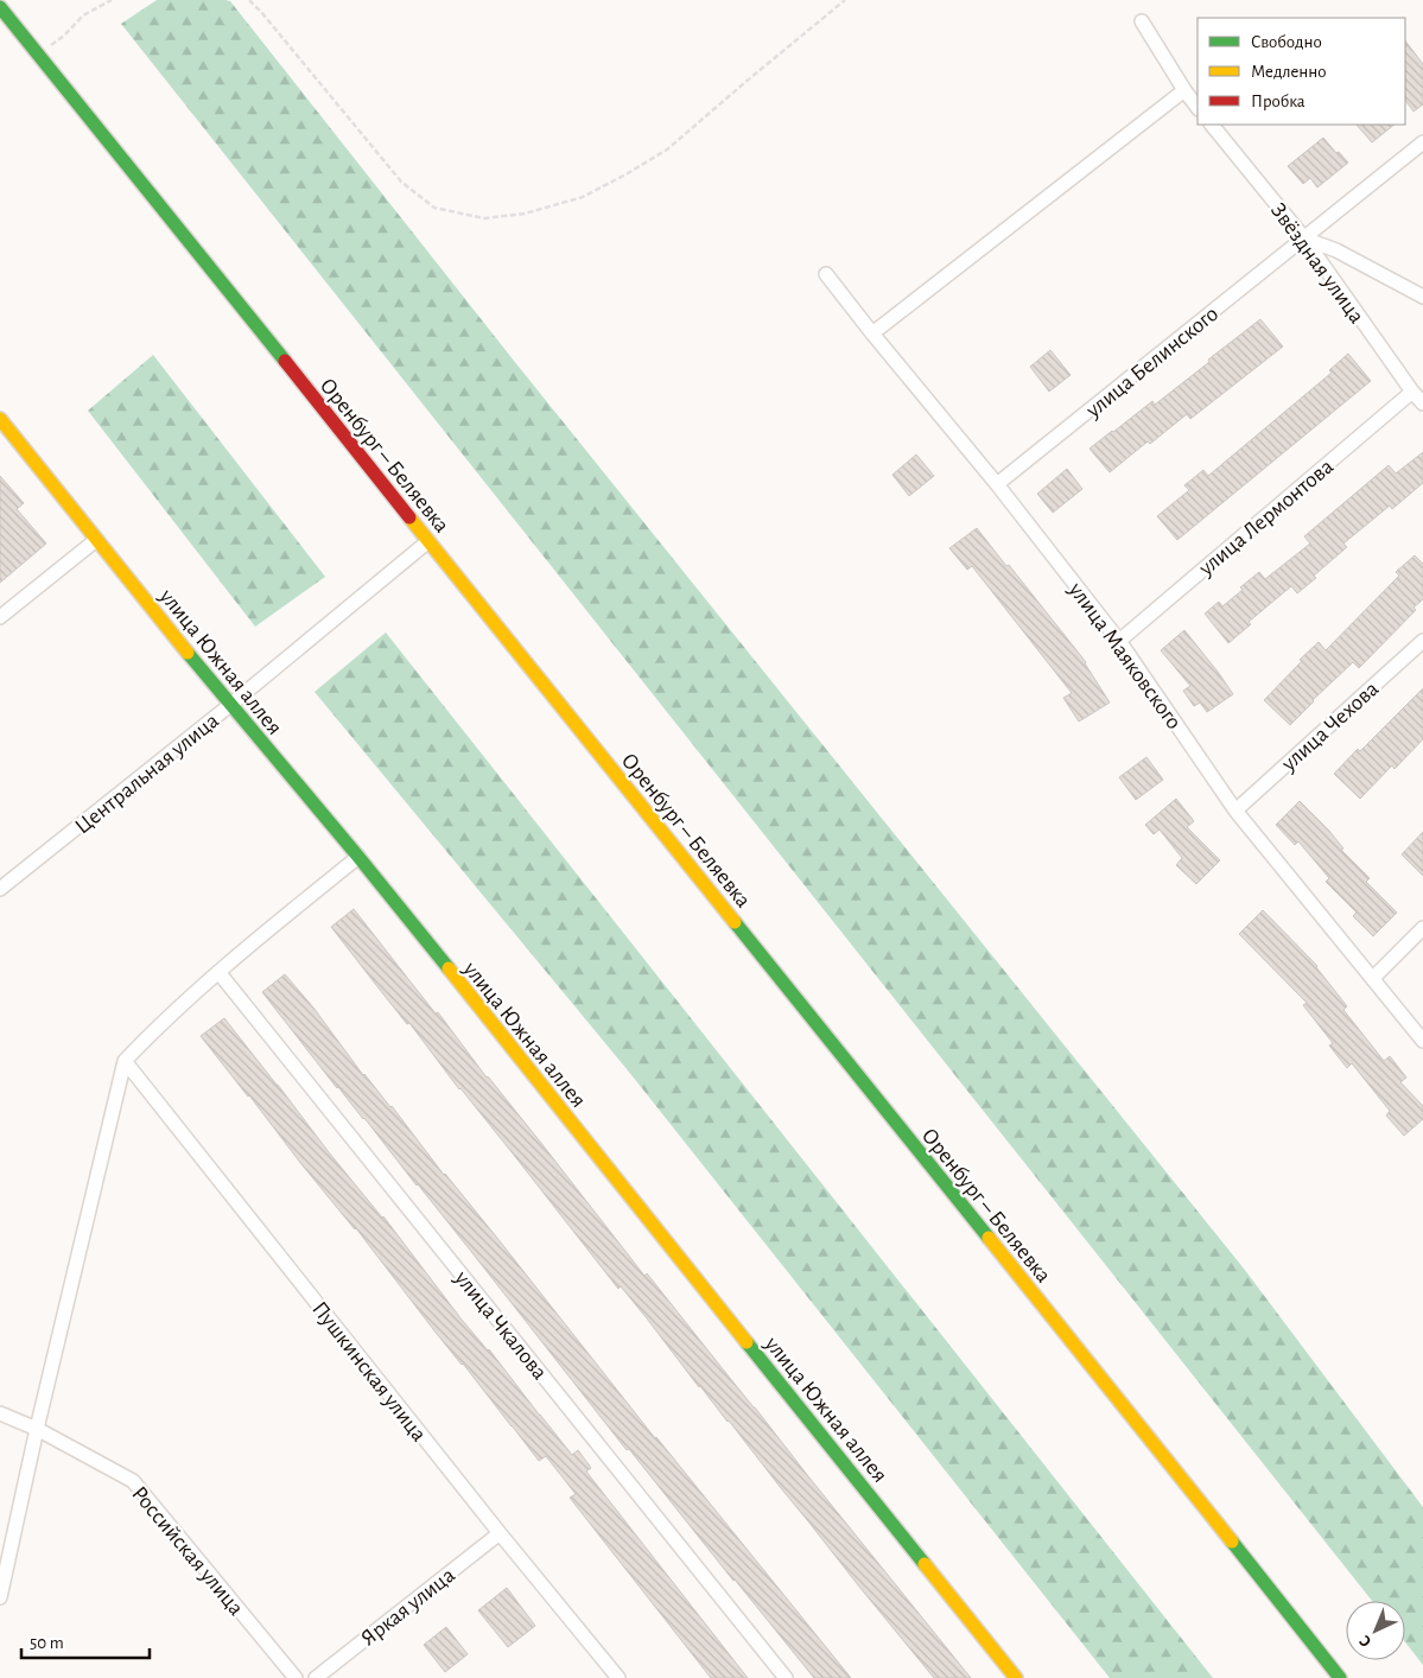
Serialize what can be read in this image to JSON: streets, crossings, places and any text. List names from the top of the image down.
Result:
{
  "streets": {
    "main road": ["Оренбург – Беляевка", "улица Южная аллея"],
    "street": [
      "Звёздная улица",
      "улица Белинского",
      "улица Лермонтова",
      "улица Маяковского",
      "улица Чехова",
      "Центральная улица",
      "улица Чкалова",
      "Пушкинская улица",
      "Российская улица",
      "Яркая улица"
    ]
  },
  "crossings": [
    ["Звёздная улица", "улица Белинского"],
    ["Звёздная улица", "улица Лермонтова"],
    ["улица Белинского", "улица Маяковского"],
    ["Оренбург – Беляевка", "Центральная улица"],
    ["улица Лермонтова", "улица Маяковского"],
    ["улица Маяковского", "улица Чехова"],
    ["улица Южная аллея", "Центральная улица"],
    ["Пушкинская улица", "Яркая улица"]
  ],
  "legend": ["Свободно", "Медленно", "Пробка"],
  "scale_bar": "50 m",
  "north": "bottom left"
}
